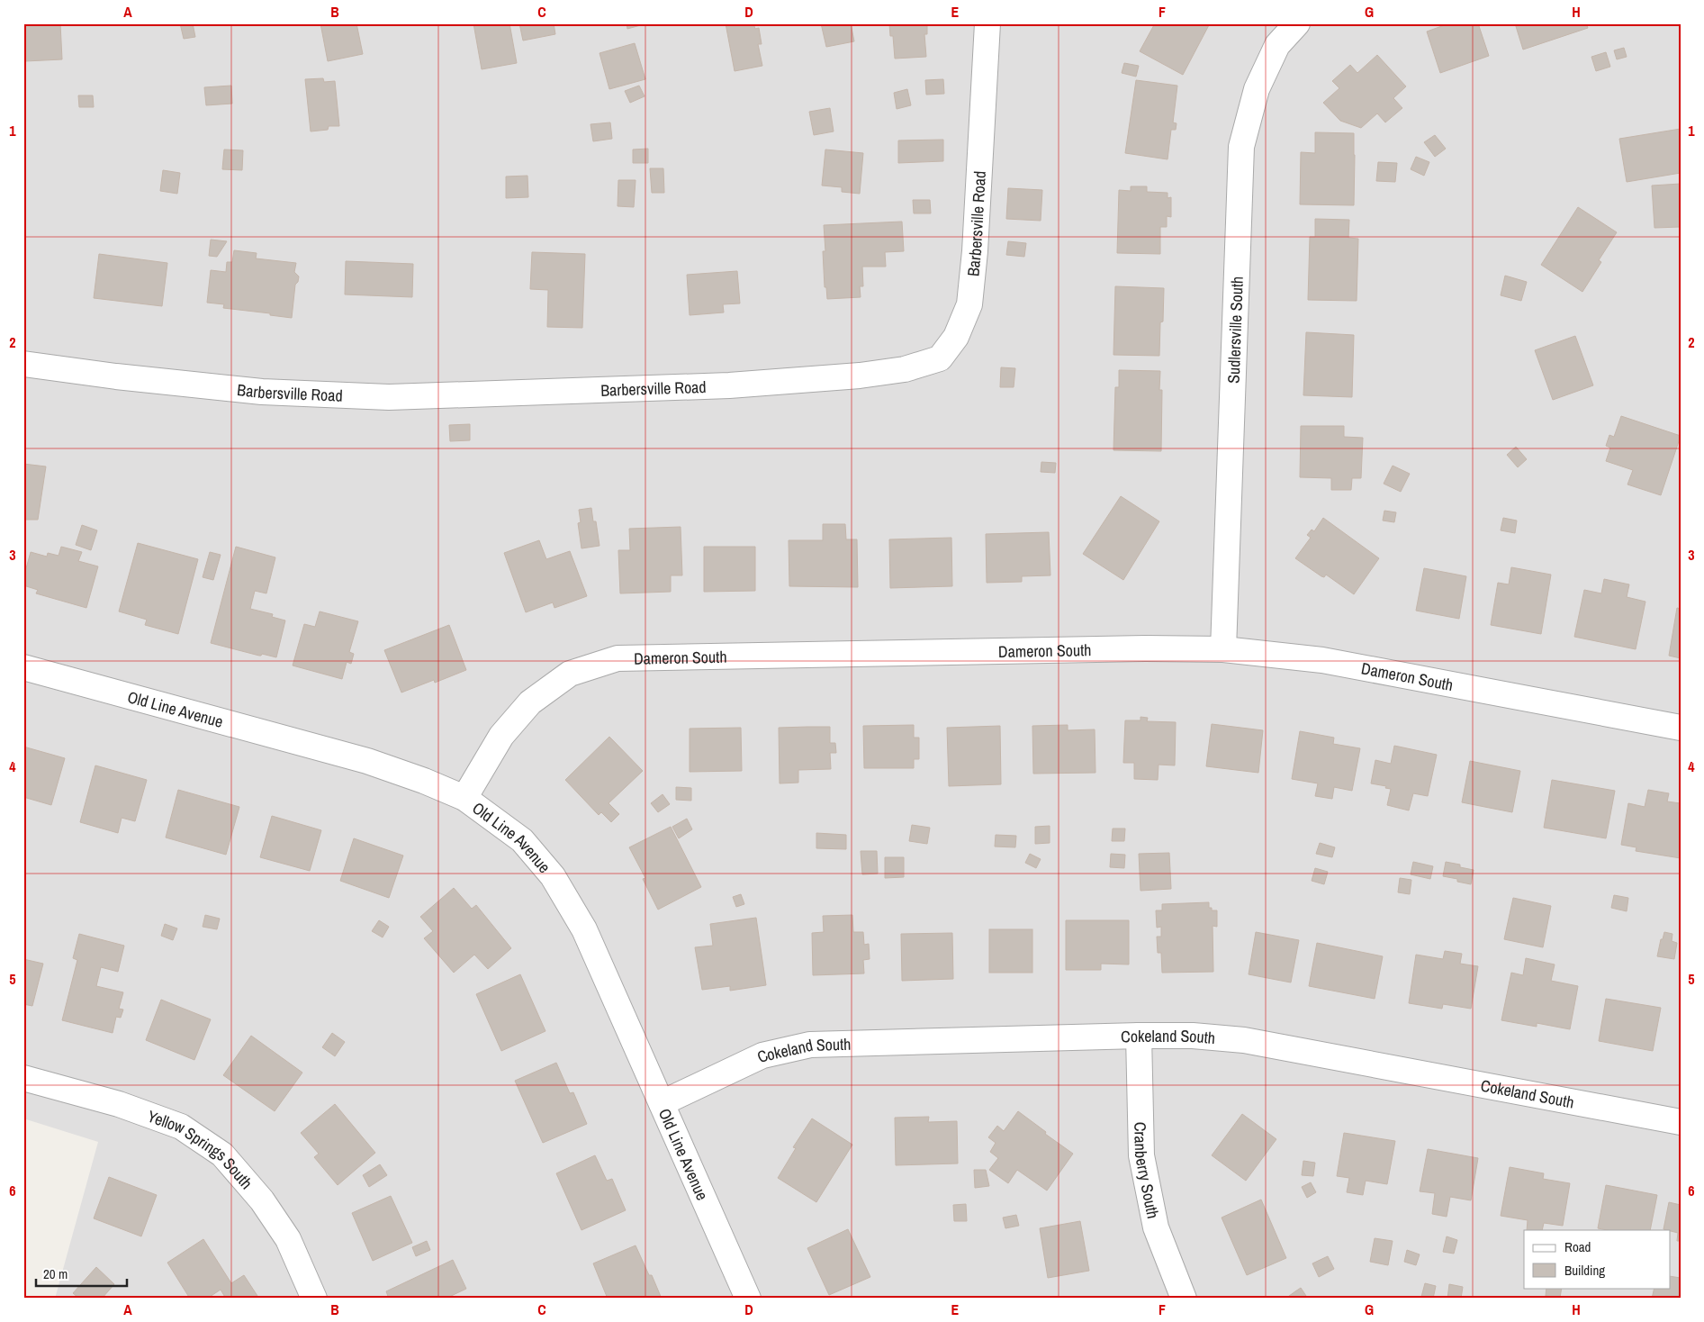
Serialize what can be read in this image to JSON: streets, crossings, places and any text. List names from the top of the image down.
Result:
{
  "streets": {
    "street": [
      "Barbersville Road",
      "Sudlersville South",
      "Dameron South",
      "Old Line Avenue",
      "Cokeland South",
      "Yellow Springs South",
      "Cranberry South"
    ]
  },
  "crossings": [
    ["Sudlersville South", "Dameron South"],
    ["Dameron South", "Old Line Avenue"],
    ["Old Line Avenue", "Cokeland South"],
    ["Cokeland South", "Cranberry South"]
  ],
  "legend": ["Road", "Building"],
  "scale_bar": "20 m",
  "grid": {
    "columns": [
      "A",
      "B",
      "C",
      "D",
      "E",
      "F",
      "G",
      "H"
    ],
    "rows": [
      "1",
      "2",
      "3",
      "4",
      "5",
      "6"
    ]
  }
}
